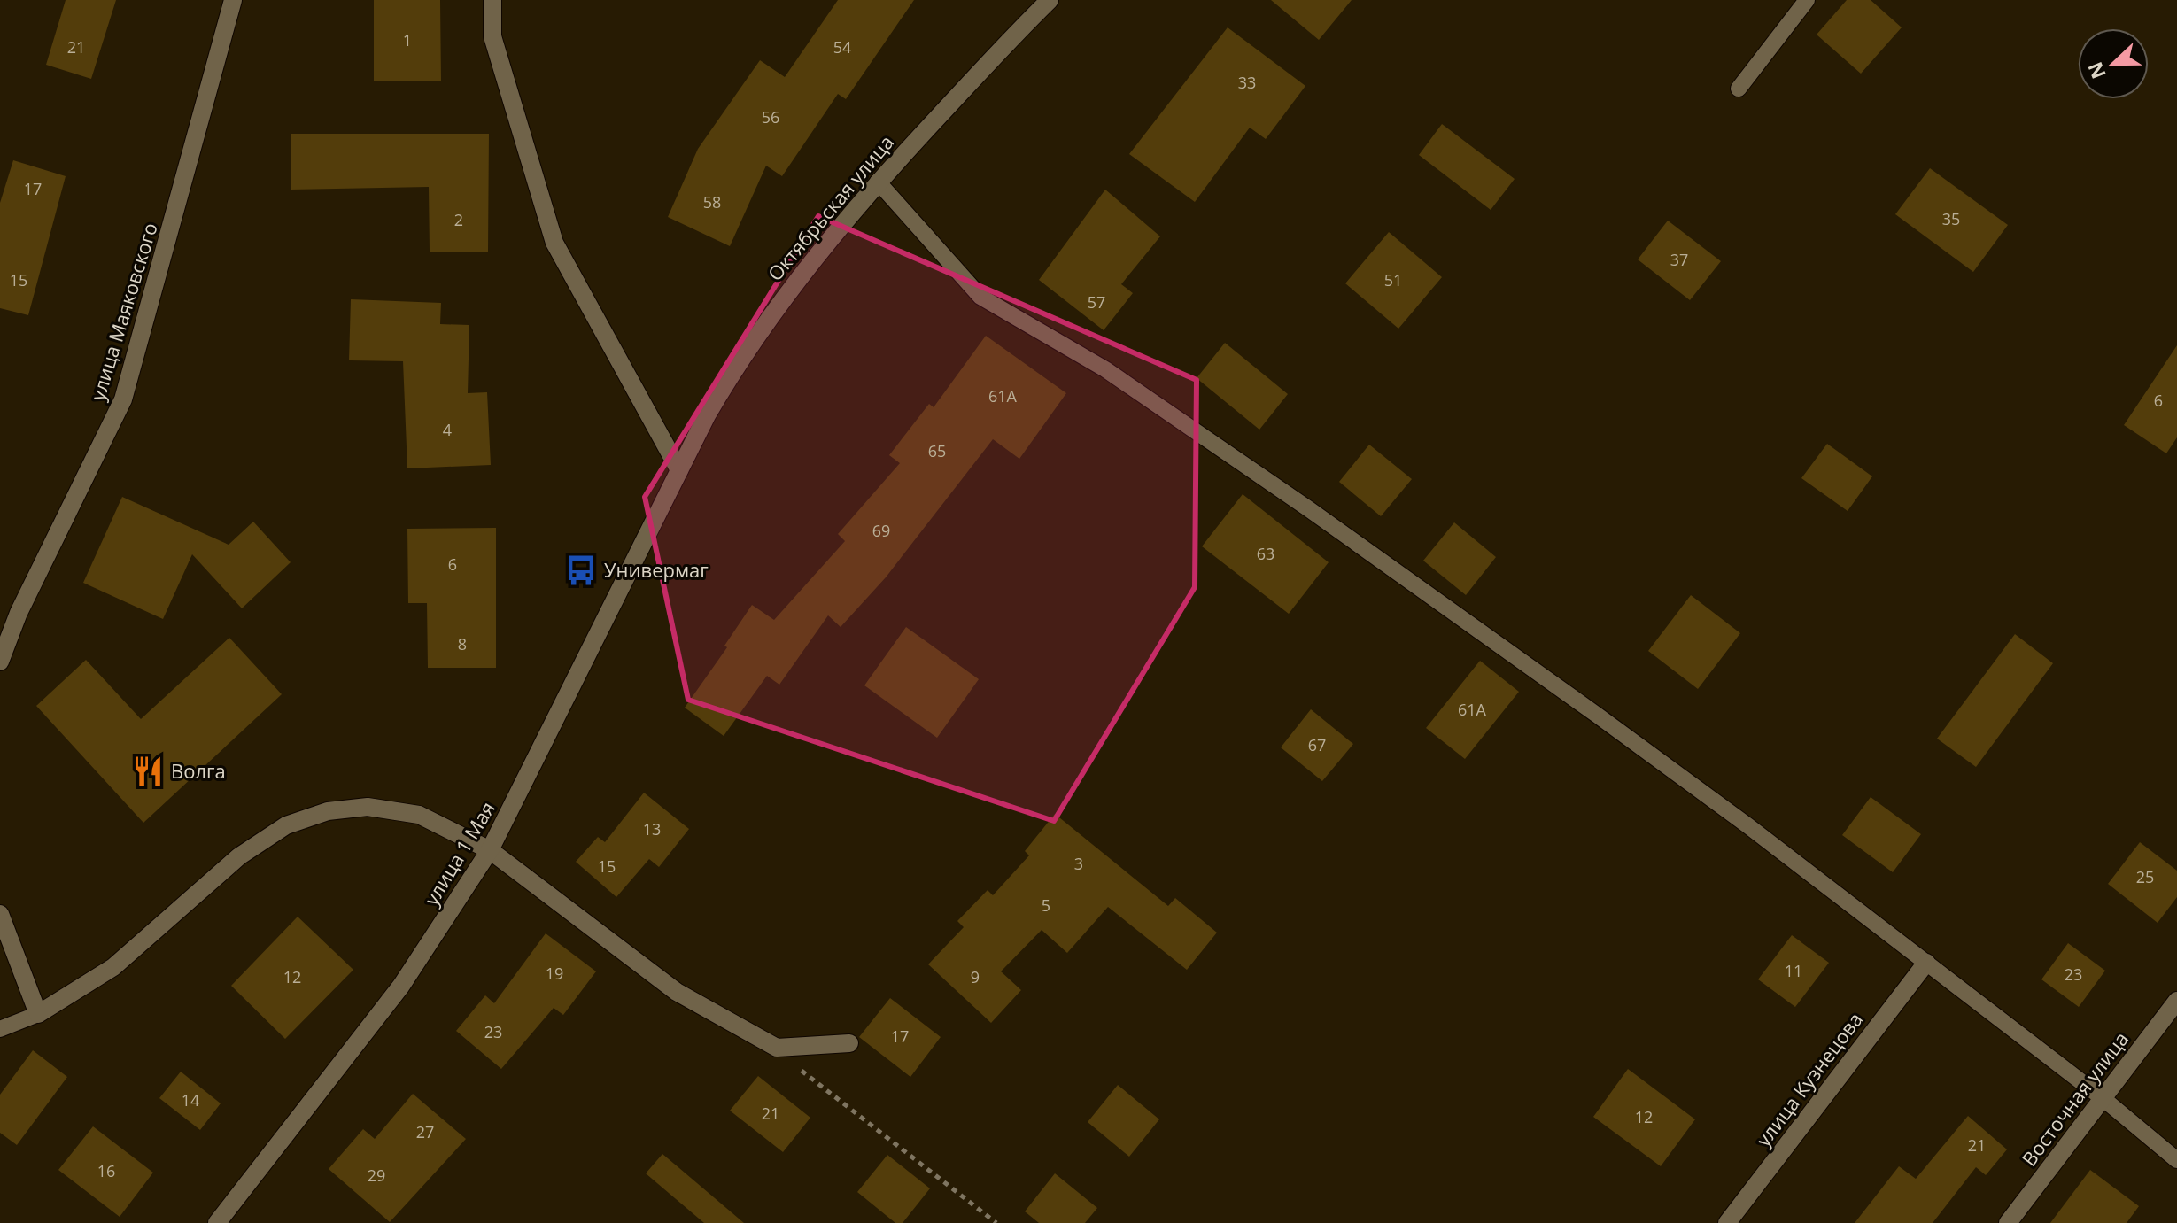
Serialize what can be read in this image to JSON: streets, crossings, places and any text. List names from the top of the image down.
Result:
{
  "streets": {
    "street": [
      "Октябрьская улица",
      "улица Маяковского",
      "улица 1 Мая",
      "улица Кузнецова",
      "Восточная улица"
    ]
  },
  "crossings": [
    ["Октябрьская улица", "улица 1 Мая"]
  ],
  "places": {
    "bus stop": ["Универмаг"],
    "restaurant": ["Волга"]
  },
  "house_numbers": [
    "1",
    "21",
    "54",
    "33",
    "56",
    "17",
    "58",
    "35",
    "2",
    "37",
    "15",
    "51",
    "57",
    "61А",
    "6",
    "4",
    "65",
    "69",
    "63",
    "6",
    "8",
    "61А",
    "67",
    "13",
    "3",
    "15",
    "25",
    "5",
    "11",
    "19",
    "23",
    "12",
    "9",
    "23",
    "17",
    "14",
    "21",
    "12",
    "27",
    "21",
    "16",
    "29"
  ],
  "north": "left"
}
